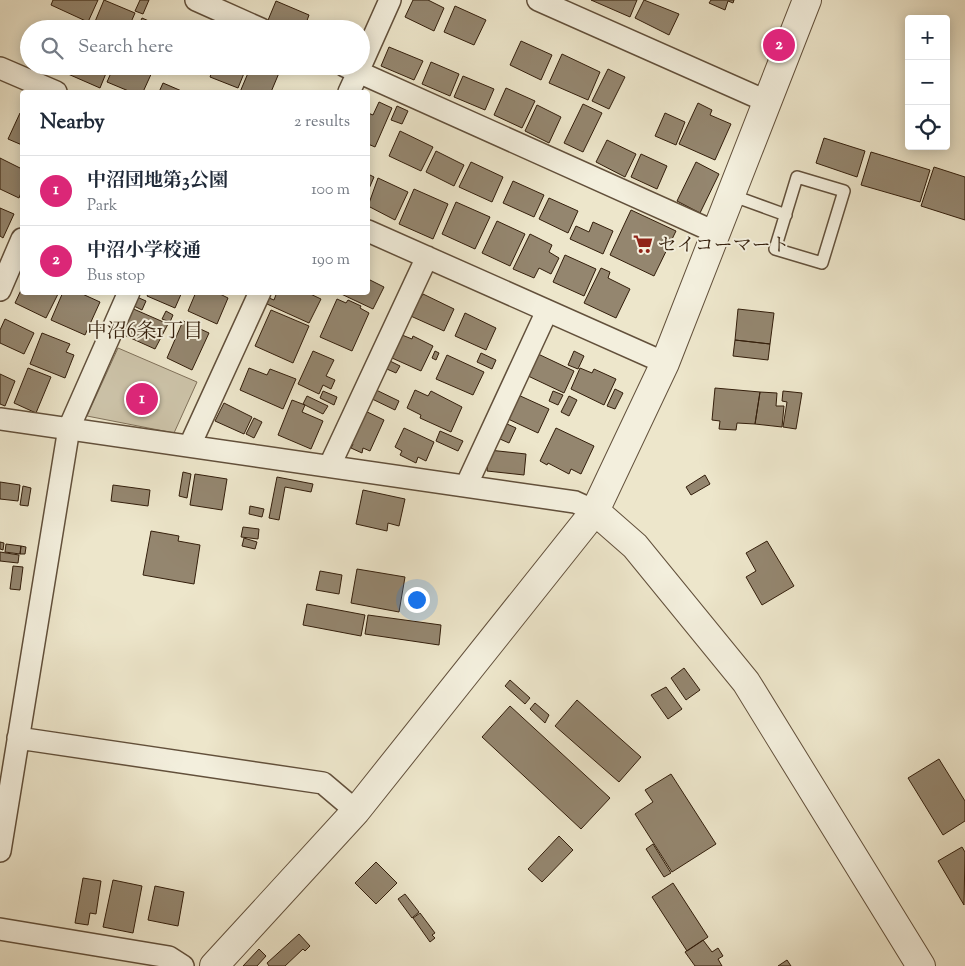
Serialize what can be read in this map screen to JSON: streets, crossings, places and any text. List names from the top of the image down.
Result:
{
  "districts": ["中沼6条1丁目"],
  "places": {
    "supermarket": ["セイコーマート"]
  },
  "page": {
    "map_buttons": ["+", "−"],
    "search": "Search here",
    "pins": ["2", "1"],
    "heading": ["Nearby", "2 results"],
    "list": [
      {
        "mark": "1",
        "name": "中沼団地第3公園",
        "note": "Park",
        "value": "100 m"
      },
      {
        "mark": "2",
        "name": "中沼小学校通",
        "note": "Bus stop",
        "value": "190 m"
      }
    ]
  }
}
